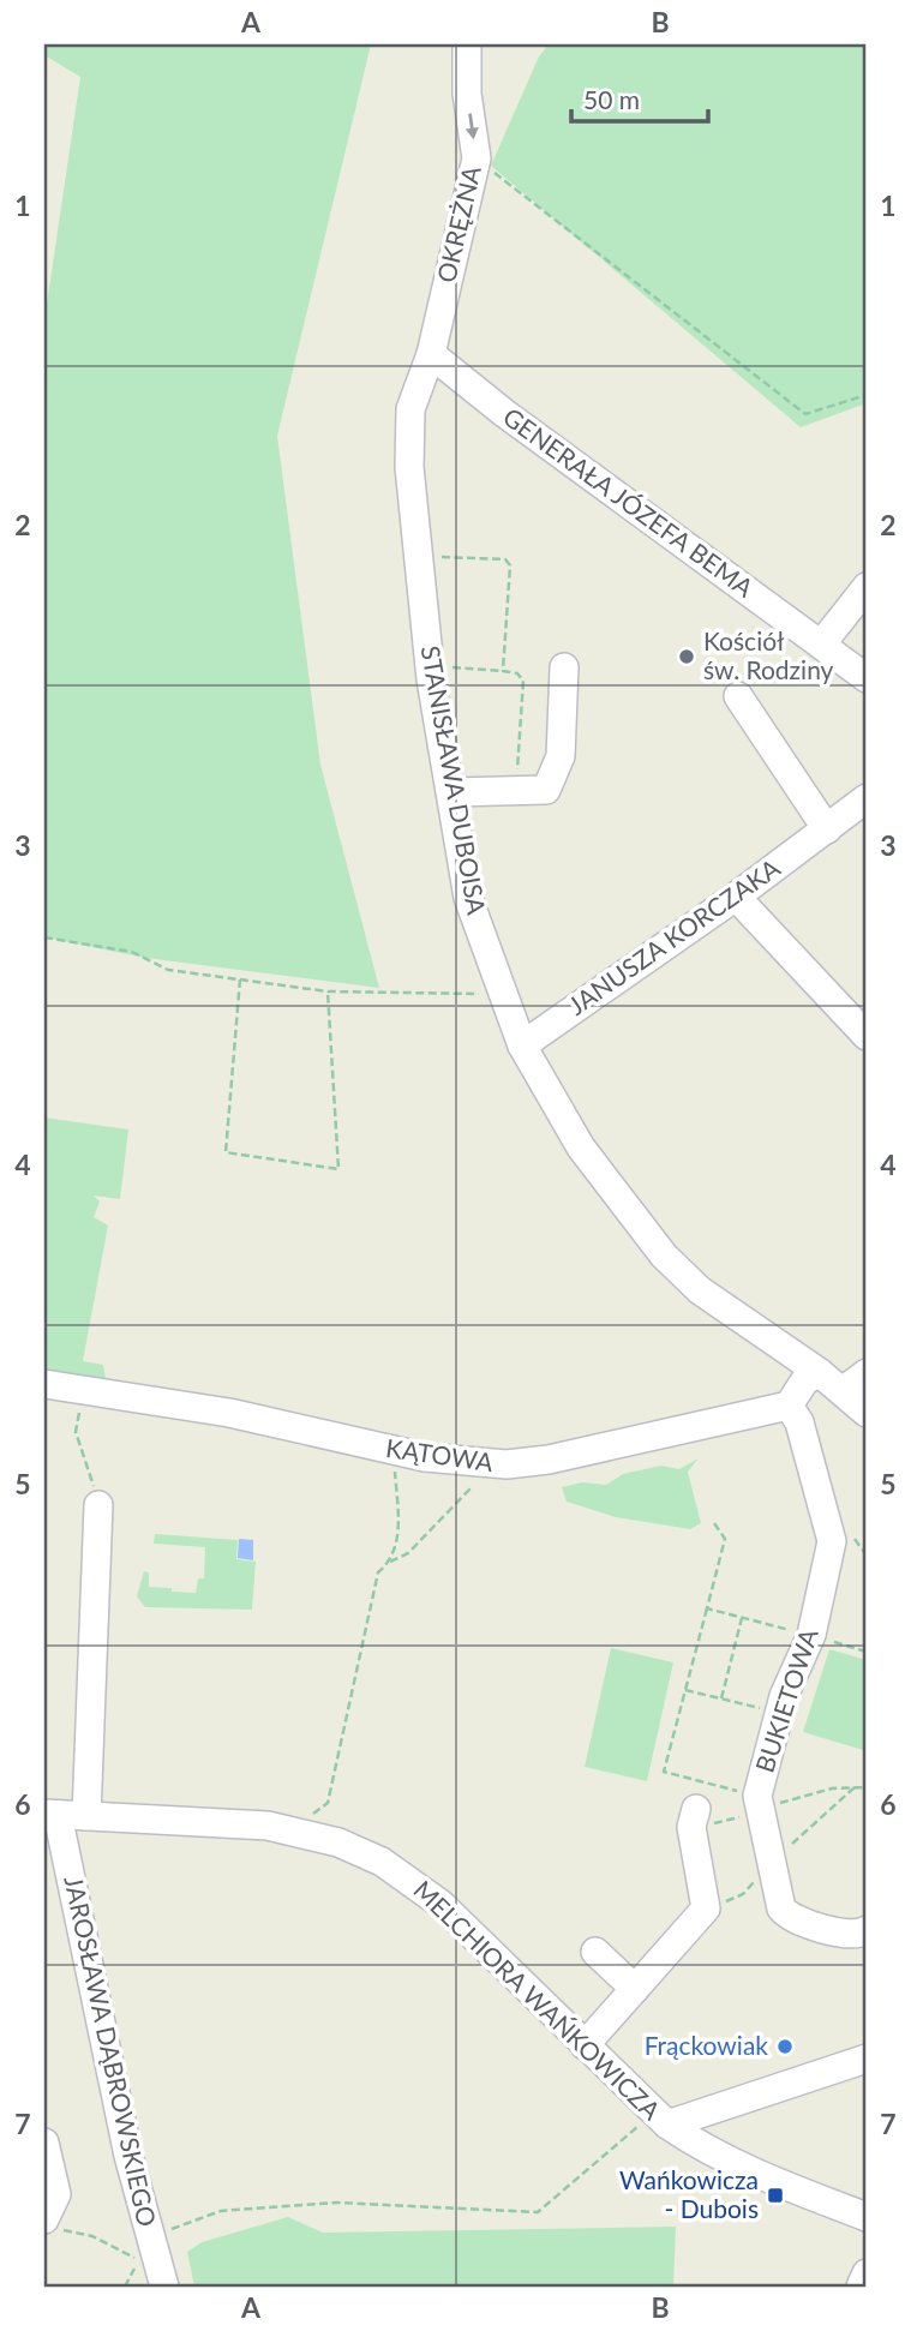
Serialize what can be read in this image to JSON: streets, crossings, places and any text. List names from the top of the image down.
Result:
{
  "streets": {
    "street": [
      "OKRĘŻNA",
      "GENERAŁA JÓZEFA BEMA",
      "STANISŁAWA DUBOISA",
      "JANUSZA KORCZAKA",
      "KĄTOWA",
      "BUKIETOWA",
      "MELCHIORA WAŃKOWICZA",
      "JAROSŁAWA DĄBROWSKIEGO"
    ]
  },
  "crossings": [
    ["OKRĘŻNA", "GENERAŁA JÓZEFA BEMA"],
    ["OKRĘŻNA", "STANISŁAWA DUBOISA"],
    ["GENERAŁA JÓZEFA BEMA", "STANISŁAWA DUBOISA"],
    ["STANISŁAWA DUBOISA", "JANUSZA KORCZAKA"],
    ["KĄTOWA", "BUKIETOWA"],
    ["MELCHIORA WAŃKOWICZA", "JAROSŁAWA DĄBROWSKIEGO"]
  ],
  "one_way": ["OKRĘŻNA"],
  "places": {
    "other": ["Kościół św. Rodziny", "Frąckowiak"],
    "transit": ["Wańkowicza - Dubois"]
  },
  "scale_bar": "50 m",
  "grid": {
    "columns": ["A", "B"],
    "rows": [
      "1",
      "2",
      "3",
      "4",
      "5",
      "6",
      "7"
    ]
  }
}
